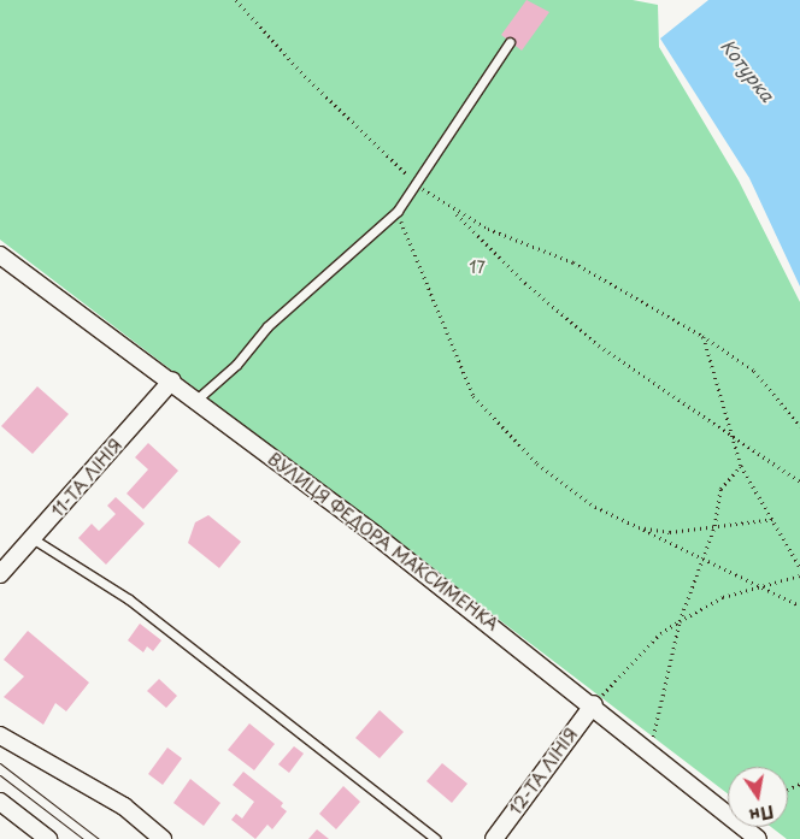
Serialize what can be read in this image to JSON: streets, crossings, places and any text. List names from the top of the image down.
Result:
{
  "streets": {
    "street": ["11-ТА ЛІНІЯ", "ВУЛИЦЯ ФЕДОРА МАКСИМЕНКА", "12-ТА ЛІНІЯ"]
  },
  "crossings": [
    ["11-ТА ЛІНІЯ", "ВУЛИЦЯ ФЕДОРА МАКСИМЕНКА"],
    ["ВУЛИЦЯ ФЕДОРА МАКСИМЕНКА", "12-ТА ЛІНІЯ"]
  ],
  "water": ["Котурка"],
  "parks": ["17"],
  "north": "bottom"
}
